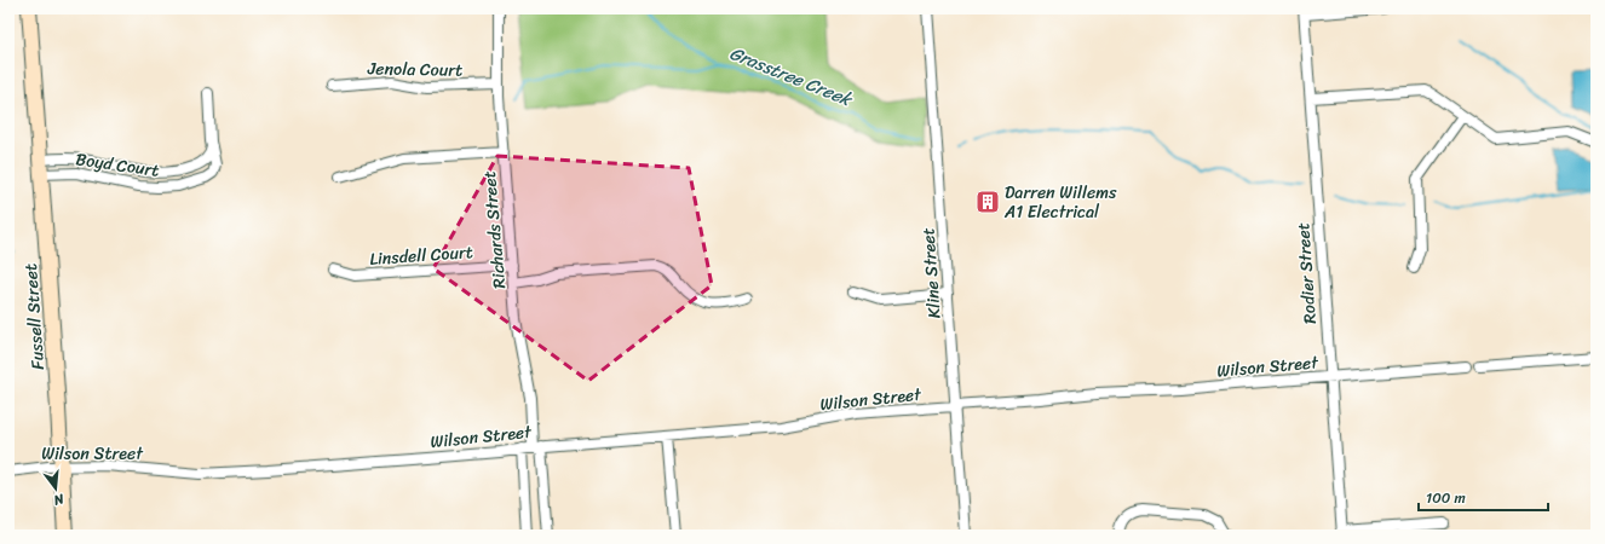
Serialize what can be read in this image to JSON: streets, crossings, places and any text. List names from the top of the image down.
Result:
{
  "streets": {
    "street": [
      "Jenola Court",
      "Boyd Court",
      "Richards Street",
      "Linsdell Court",
      "Kline Street",
      "Rodier Street",
      "Fussell Street",
      "Wilson Street"
    ]
  },
  "crossings": [
    ["Jenola Court", "Richards Street"],
    ["Boyd Court", "Fussell Street"],
    ["Richards Street", "Linsdell Court"],
    ["Richards Street", "Wilson Street"],
    ["Kline Street", "Wilson Street"],
    ["Rodier Street", "Wilson Street"],
    ["Fussell Street", "Wilson Street"]
  ],
  "water": ["Grasstree Creek"],
  "places": {
    "building": ["Darren Willems A1 Electrical"]
  },
  "scale_bar": "100 m",
  "north": "bottom"
}
